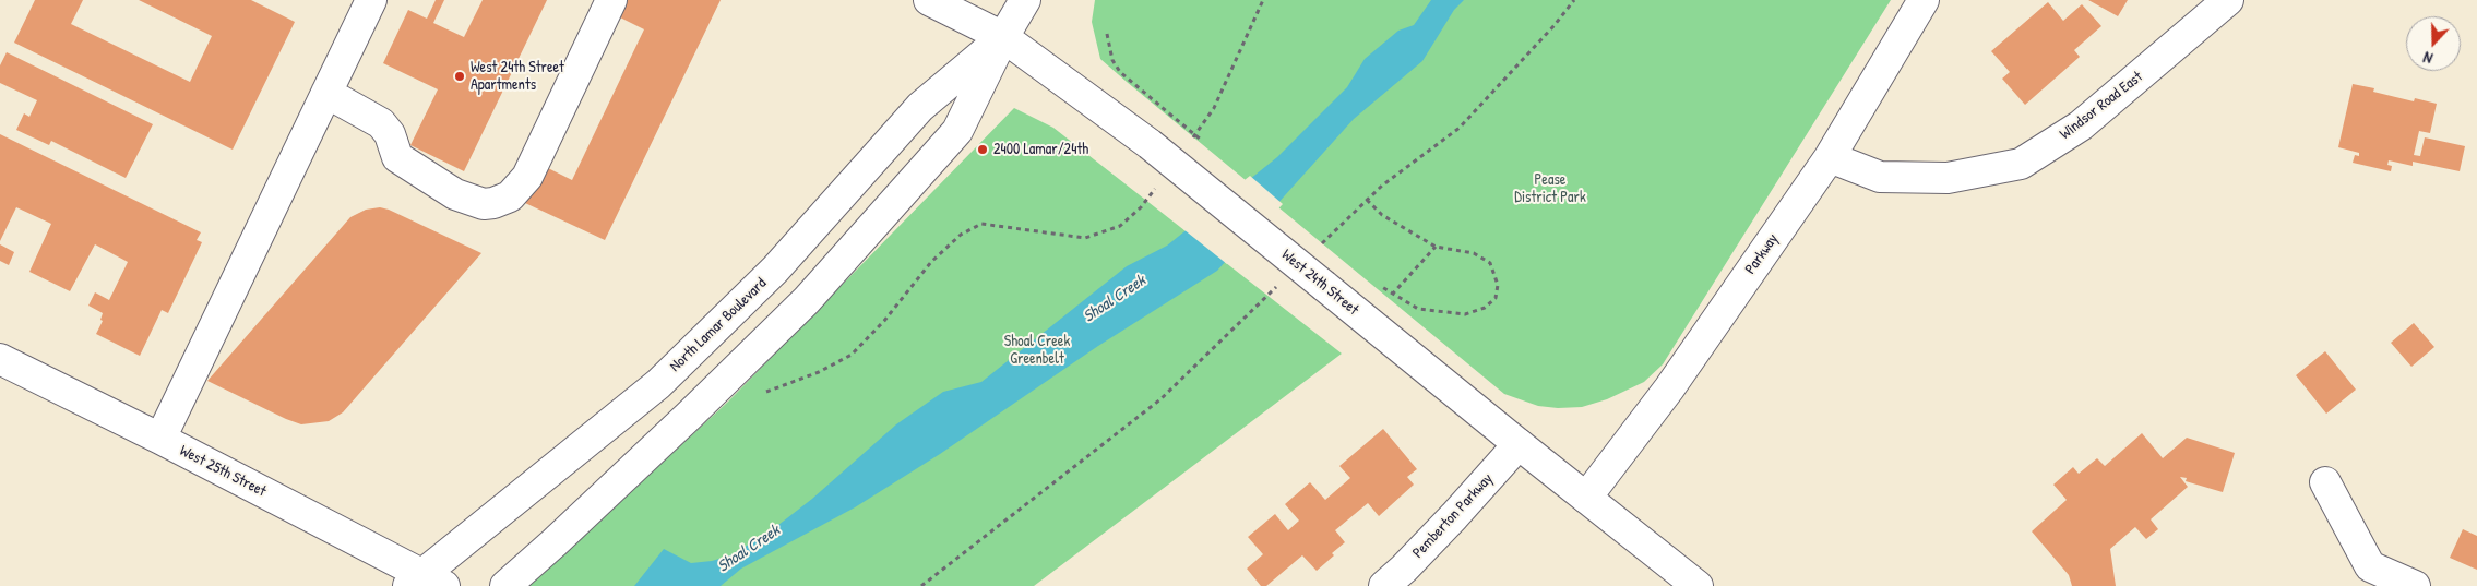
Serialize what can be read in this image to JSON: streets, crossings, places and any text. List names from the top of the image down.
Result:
{
  "streets": {
    "main road": [
      "Windsor Road East",
      "Parkway",
      "West 24th Street",
      "North Lamar Boulevard",
      "West 25th Street",
      "Pemberton Parkway"
    ]
  },
  "crossings": [
    ["Windsor Road East", "Parkway"],
    ["Parkway", "West 24th Street"],
    ["West 24th Street", "North Lamar Boulevard"],
    ["West 24th Street", "Pemberton Parkway"],
    ["North Lamar Boulevard", "West 25th Street"]
  ],
  "water": ["Shoal Creek"],
  "parks": ["Pease District Park", "Shoal Creek Greenbelt"],
  "places": ["West 24th Street Apartments", "2400 Lamar/24th"],
  "north": "bottom"
}
